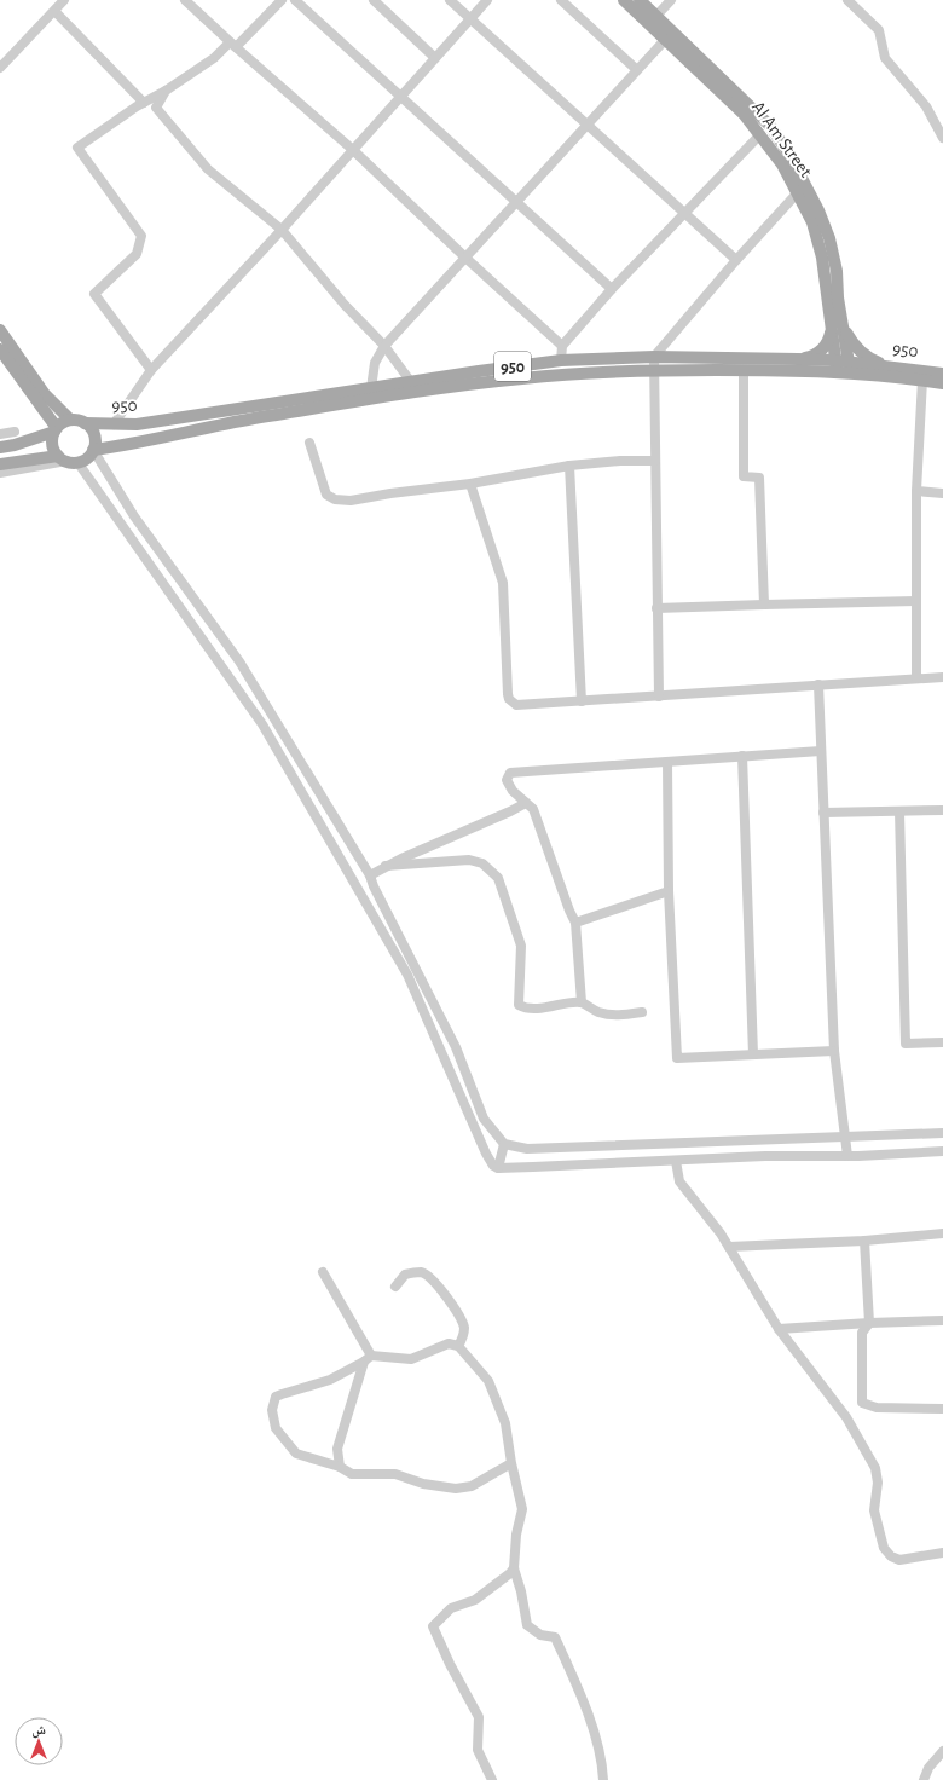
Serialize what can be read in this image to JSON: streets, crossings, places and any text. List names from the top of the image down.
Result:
{
  "streets": {
    "main road": ["Al Am Street", "950"]
  },
  "crossings": [
    ["Al Am Street", "950"]
  ],
  "north": "top"
}
